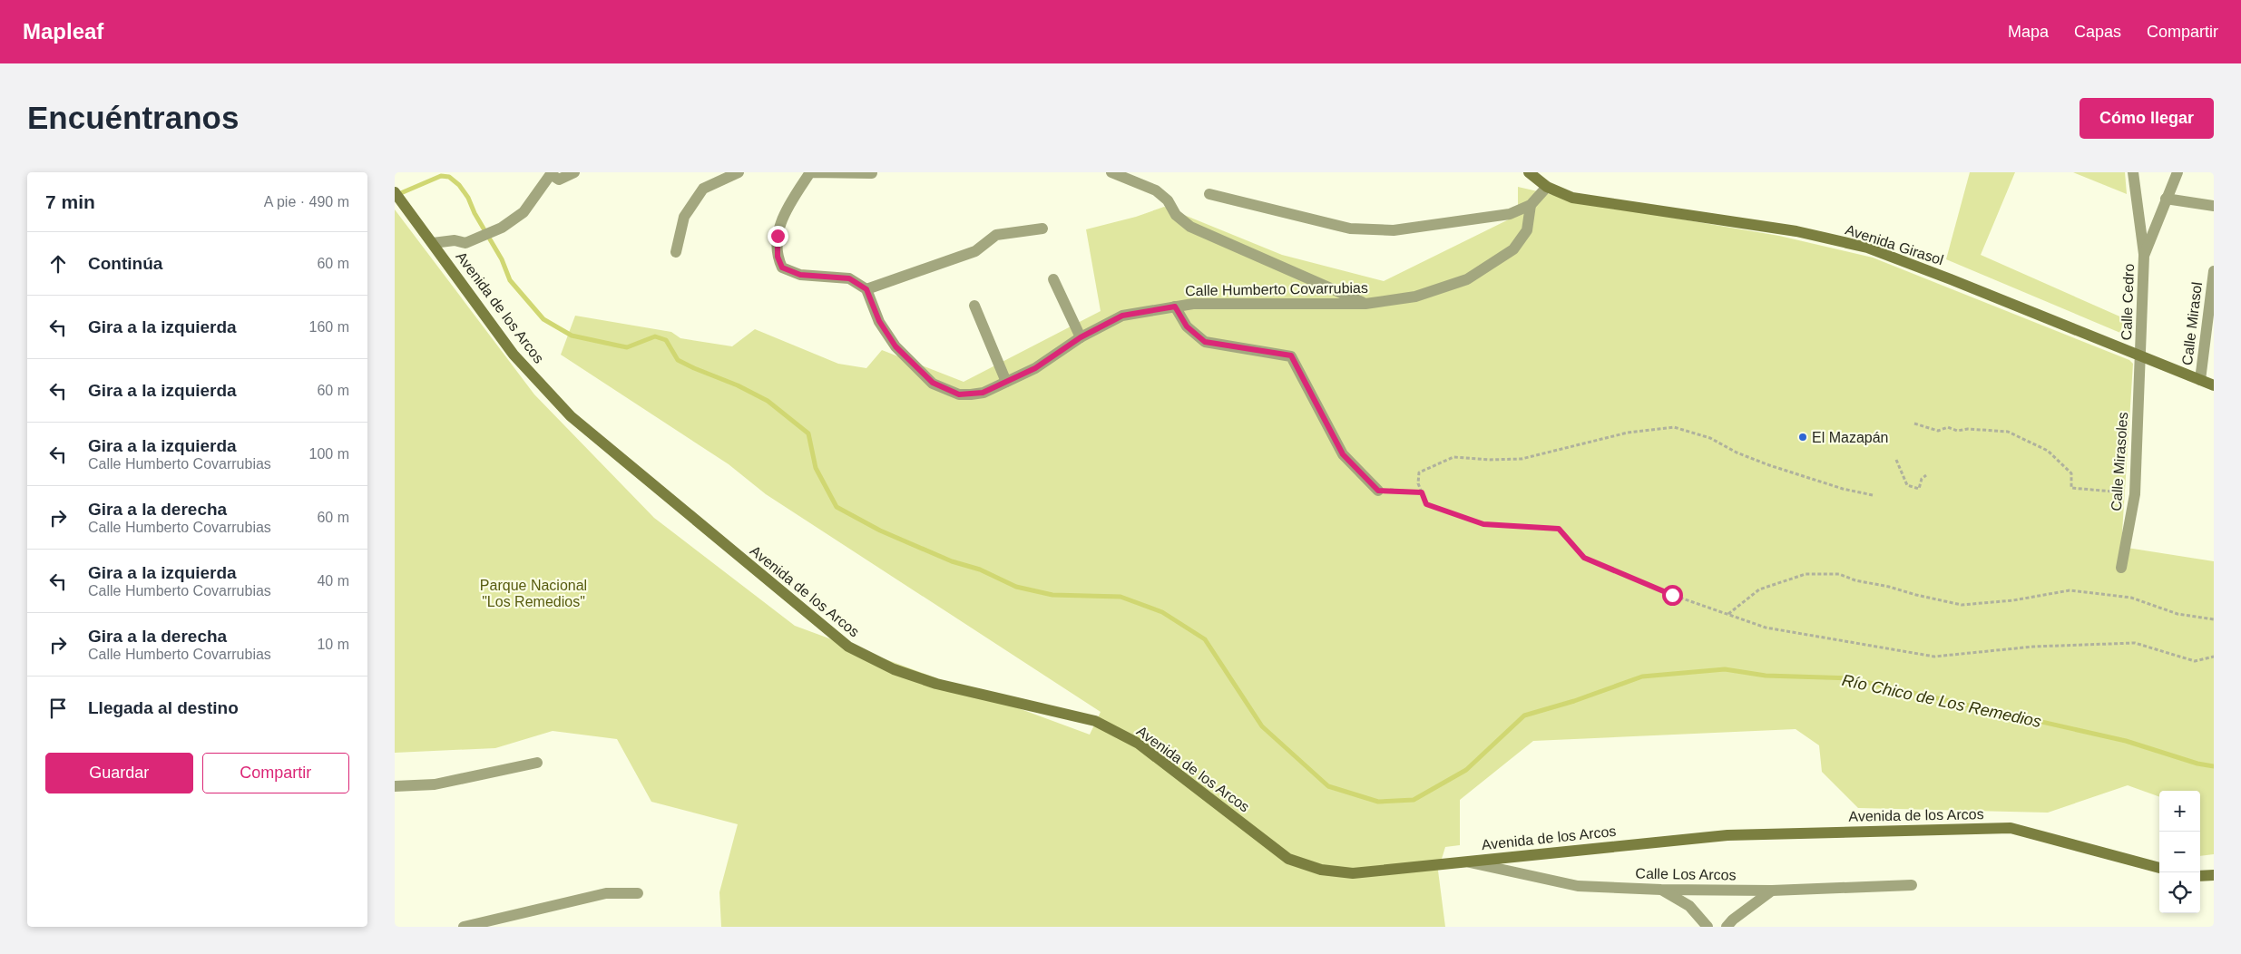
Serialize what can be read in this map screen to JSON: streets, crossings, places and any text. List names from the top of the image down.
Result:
{
  "streets": {
    "main road": ["Avenida Girasol", "Avenida de los Arcos"],
    "street": [
      "Calle Humberto Covarrubias",
      "Calle Cedro",
      "Calle Mirasol",
      "Calle Mirasoles",
      "Calle Los Arcos"
    ]
  },
  "crossings": [
    ["Avenida Girasol", "Calle Cedro"],
    ["Avenida Girasol", "Calle Mirasol"],
    ["Avenida Girasol", "Calle Mirasoles"],
    ["Calle Cedro", "Calle Mirasoles"],
    ["Avenida de los Arcos", "Calle Los Arcos"]
  ],
  "water": ["Río Chico de Los Remedios"],
  "parks": ["Parque Nacional \"Los Remedios\""],
  "places": ["El Mazapán"],
  "page": {
    "header": "Mapleaf",
    "nav": ["Mapa", "Capas", "Compartir"],
    "buttons": [
      "Cómo llegar",
      ["Guardar", "Compartir"]
    ],
    "title": "Encuéntranos",
    "heading": ["7 min", "A pie · 490 m"],
    "list": [
      ["Continúa", "60 m"],
      ["Gira a la izquierda", "160 m"],
      ["Gira a la izquierda", "60 m"],
      ["Gira a la izquierda", "Calle Humberto Covarrubias", "100 m"],
      ["Gira a la derecha", "Calle Humberto Covarrubias", "60 m"],
      ["Gira a la izquierda", "Calle Humberto Covarrubias", "40 m"],
      ["Gira a la derecha", "Calle Humberto Covarrubias", "10 m"],
      "Llegada al destino"
    ],
    "map_buttons": ["+", "−"]
  }
}
